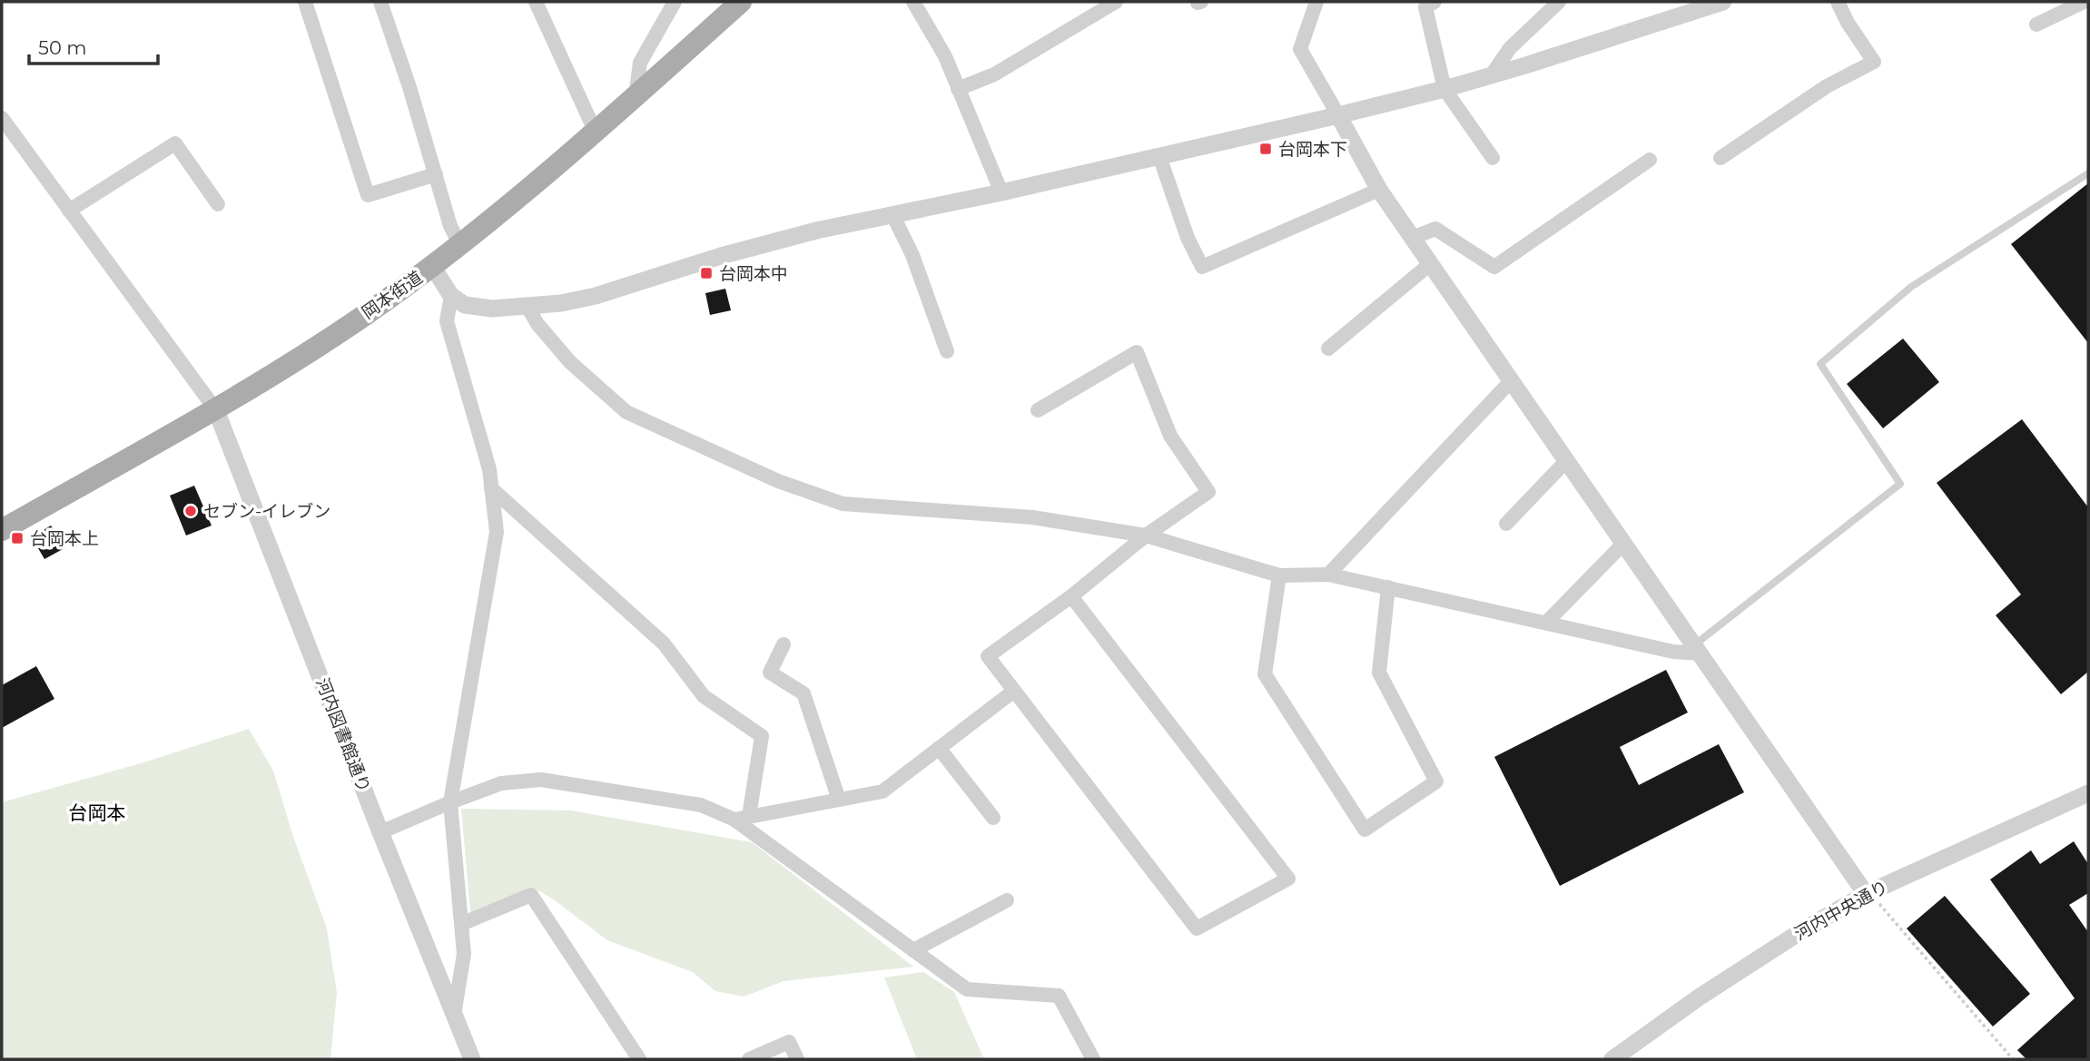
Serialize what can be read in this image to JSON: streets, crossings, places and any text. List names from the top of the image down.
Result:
{
  "streets": {
    "main road": ["岡本街道"],
    "street": ["河内図書館通り", "河内中央通り"]
  },
  "crossings": [
    ["岡本街道", "河内図書館通り"]
  ],
  "districts": ["台岡本"],
  "places": {
    "transit": ["台岡本下", "台岡本中", "台岡本上"],
    "other": ["セブン-イレブン"]
  },
  "scale_bar": "50 m"
}
